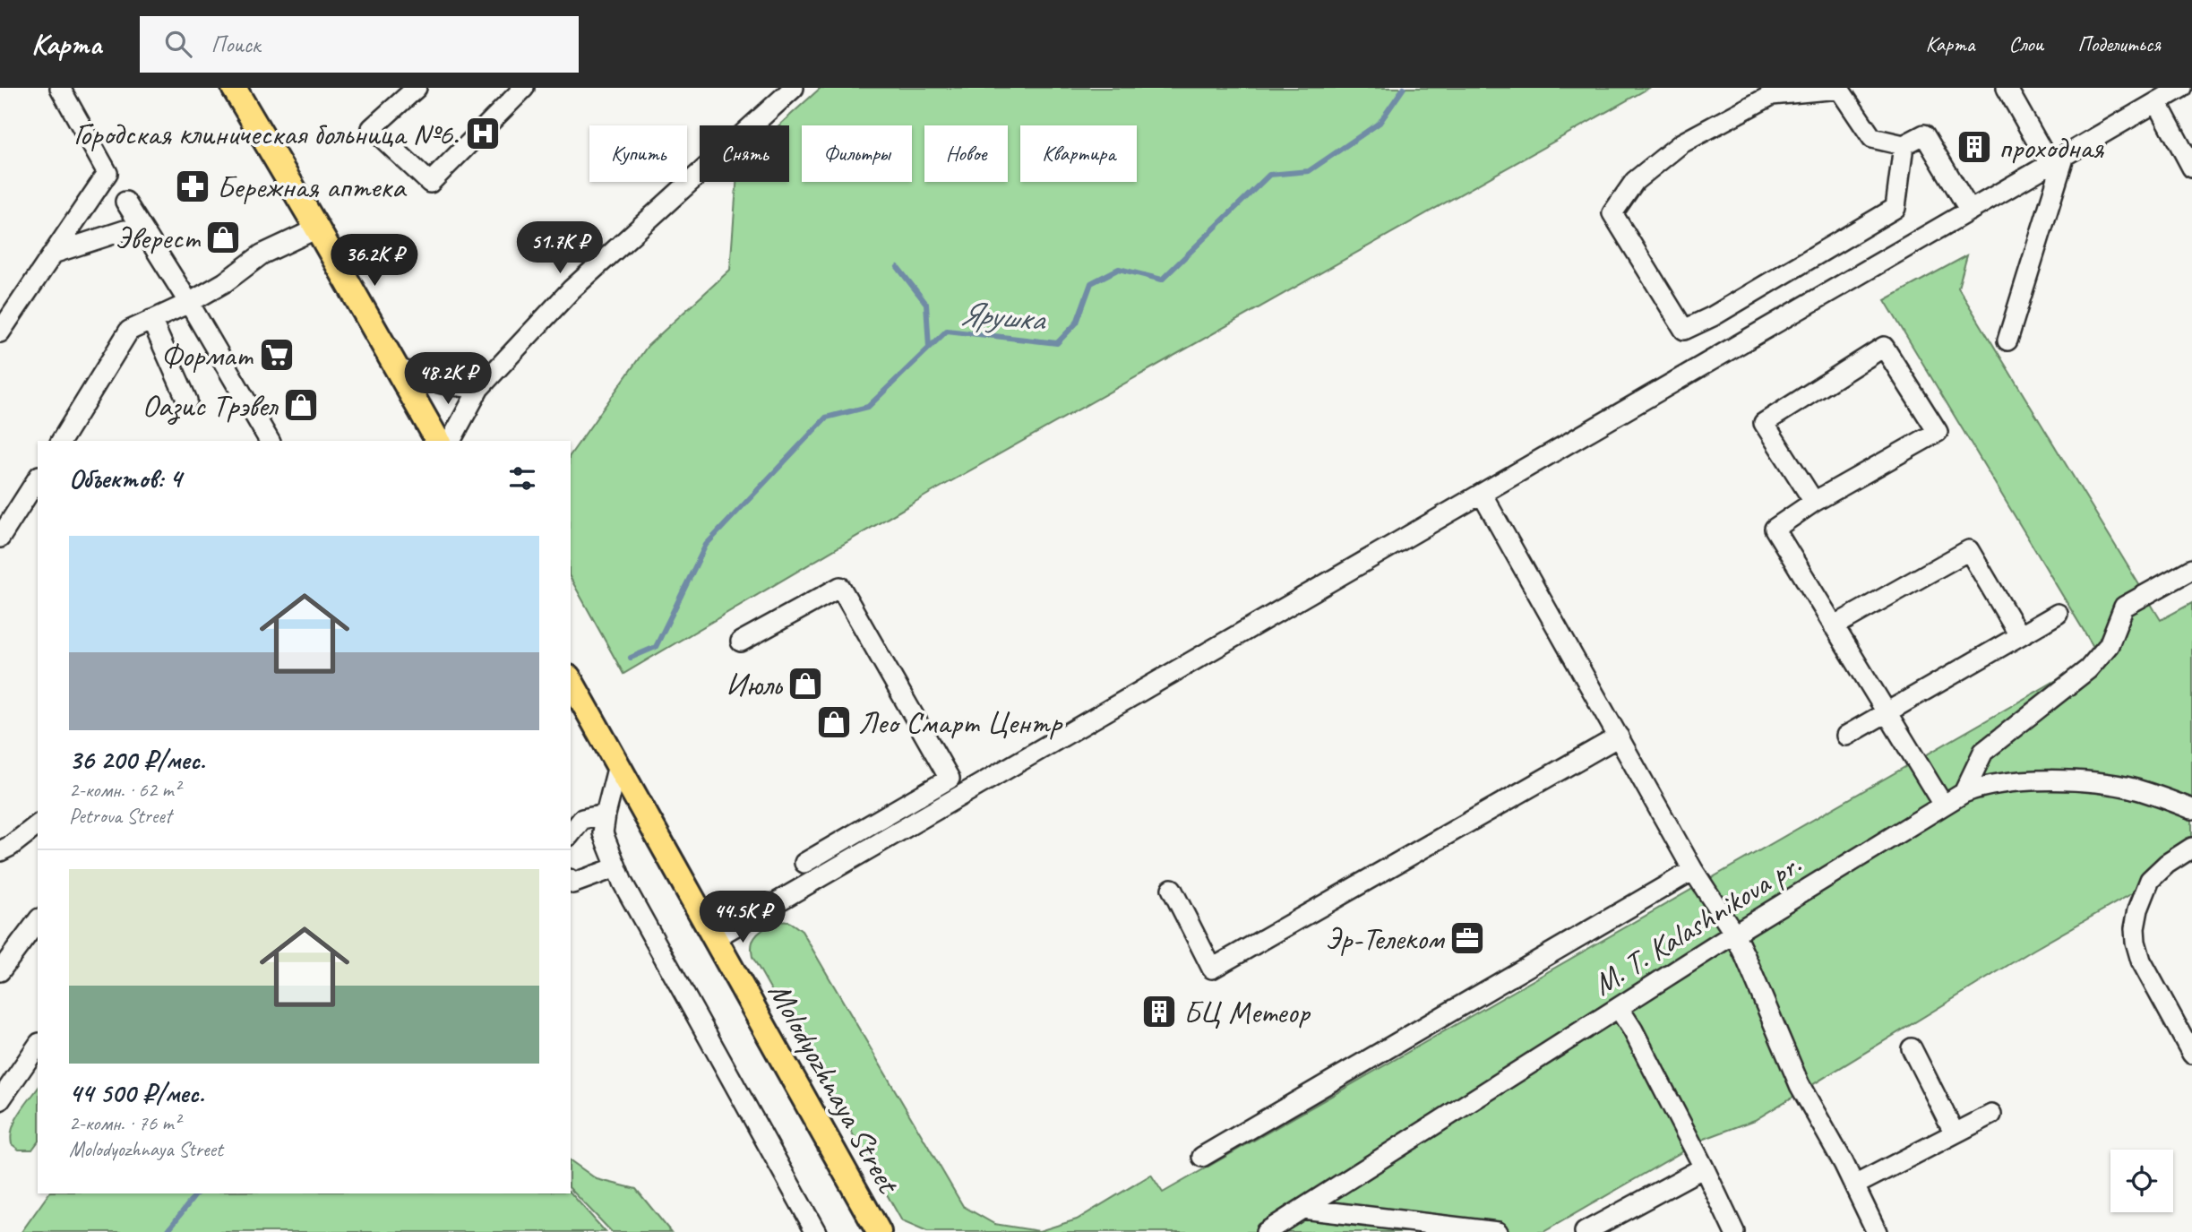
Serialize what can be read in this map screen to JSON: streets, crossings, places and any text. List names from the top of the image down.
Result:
{
  "streets": {
    "main road": ["Molodyozhnaya Street"],
    "street": ["M. T. Kalashnikova pr."]
  },
  "water": ["Ярушка"],
  "places": {
    "hospital": ["Городская клиническая больница №6."],
    "building": ["проходная", "БЦ Метеор"],
    "pharmacy": ["Бережная аптека"],
    "shop": [
      "Эверест",
      "Оазис Трэвел",
      "Июль",
      "Лео Смарт Центр"
    ],
    "supermarket": ["Формат"],
    "office": ["Эр-Телеком"]
  },
  "page": {
    "header": "Карта",
    "search": "Поиск",
    "nav": ["Карта", "Слои", "Поделиться"],
    "chip": [
      "Купить",
      "Снять",
      "Фильтры",
      "Новое",
      "Квартира"
    ],
    "price": [
      "51.7K ₽",
      "36.2K ₽",
      "48.2K ₽",
      "44.5K ₽"
    ],
    "heading": "Объектов: 4",
    "list": [
      {
        "name": "36 200 ₽/мес.",
        "note": "2-комн. · 62 m² · Petrova Street"
      },
      {
        "name": "44 500 ₽/мес.",
        "note": "2-комн. · 76 m² · Molodyozhnaya Street"
      }
    ]
  }
}
